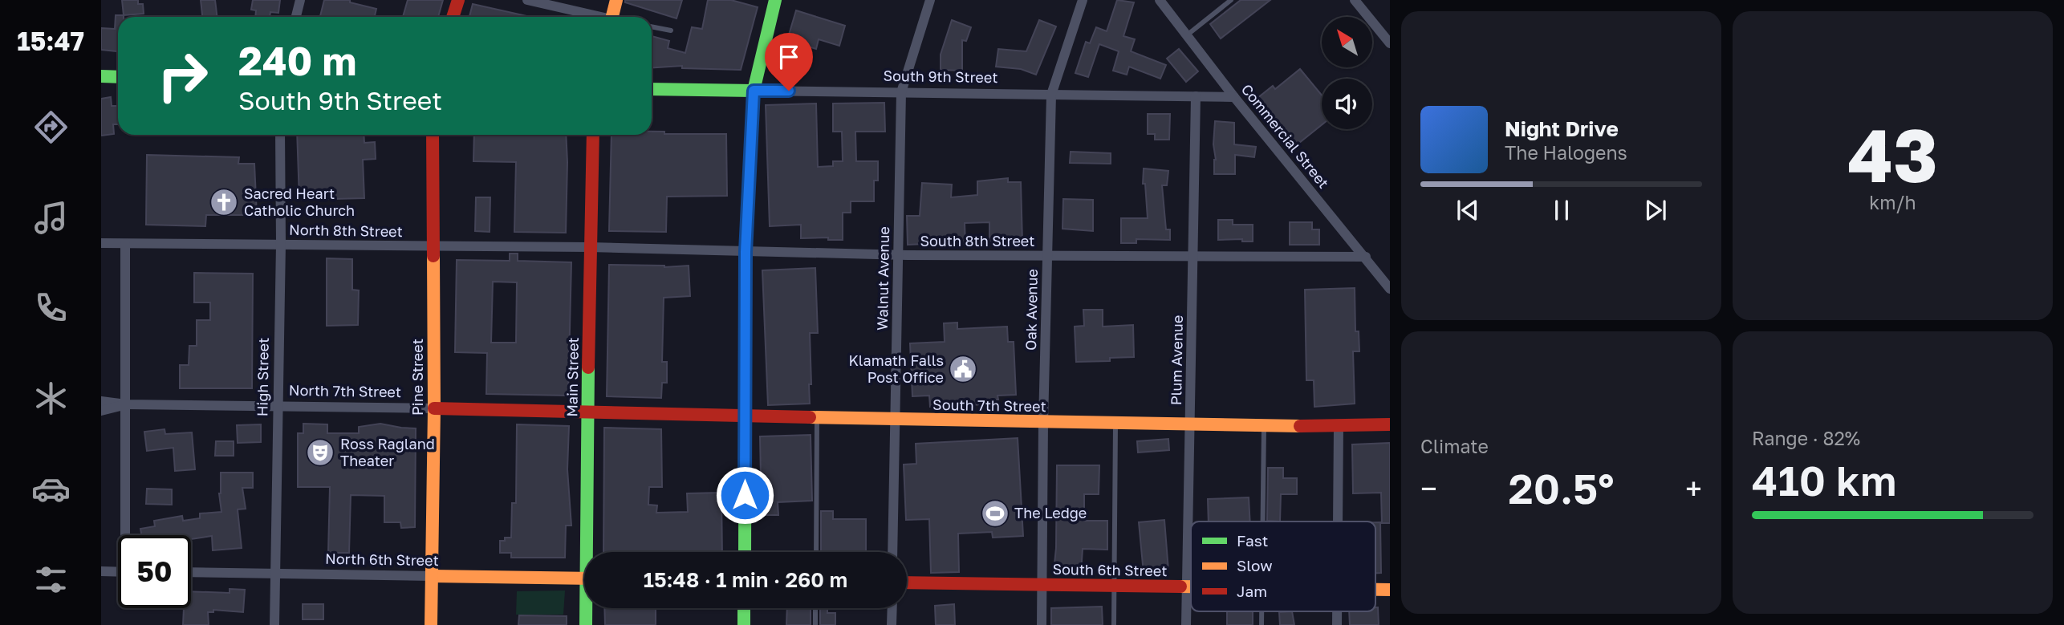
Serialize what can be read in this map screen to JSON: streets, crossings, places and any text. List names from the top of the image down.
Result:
{
  "streets": {
    "street": [
      "South 9th Street",
      "Commercial Street",
      "North 8th Street",
      "South 8th Street",
      "Walnut Avenue",
      "Oak Avenue",
      "Plum Avenue",
      "High Street",
      "Pine Street",
      "Main Street",
      "North 7th Street",
      "South 7th Street",
      "North 6th Street",
      "South 6th Street"
    ]
  },
  "crossings": [
    ["South 9th Street", "Commercial Street"],
    ["South 9th Street", "Walnut Avenue"],
    ["South 9th Street", "Oak Avenue"],
    ["South 9th Street", "Plum Avenue"],
    ["Commercial Street", "South 8th Street"],
    ["North 8th Street", "South 8th Street"],
    ["North 8th Street", "High Street"],
    ["North 8th Street", "Pine Street"],
    ["North 8th Street", "Main Street"],
    ["South 8th Street", "Walnut Avenue"],
    ["South 8th Street", "Oak Avenue"],
    ["South 8th Street", "Plum Avenue"],
    ["South 8th Street", "Main Street"],
    ["Walnut Avenue", "South 7th Street"],
    ["Oak Avenue", "South 7th Street"],
    ["Oak Avenue", "South 6th Street"],
    ["Plum Avenue", "South 7th Street"],
    ["Plum Avenue", "South 6th Street"],
    ["High Street", "North 7th Street"],
    ["High Street", "North 6th Street"],
    ["Pine Street", "North 7th Street"],
    ["Pine Street", "North 6th Street"],
    ["Main Street", "North 7th Street"],
    ["Main Street", "South 7th Street"],
    ["North 7th Street", "South 7th Street"]
  ],
  "places": {
    "church": ["Sacred Heart Catholic Church"],
    "public building": ["Klamath Falls Post Office"],
    "theatre": ["Ross Ragland Theater"],
    "sports": ["The Ledge"]
  },
  "legend": ["Fast", "Slow", "Jam"],
  "north": "top left",
  "page": {
    "tabs": "15:47",
    "tile": [
      ["43", "km/h"],
      "Climate",
      ["Range · 82%", "410 km"]
    ],
    "turn": ["240 m", "South 9th Street"],
    "song": ["Night Drive", "The Halogens"],
    "heat": ["−", "20.5°", "+"],
    "limit": "50",
    "trip": "15:48 · 1 min · 260 m"
  }
}
